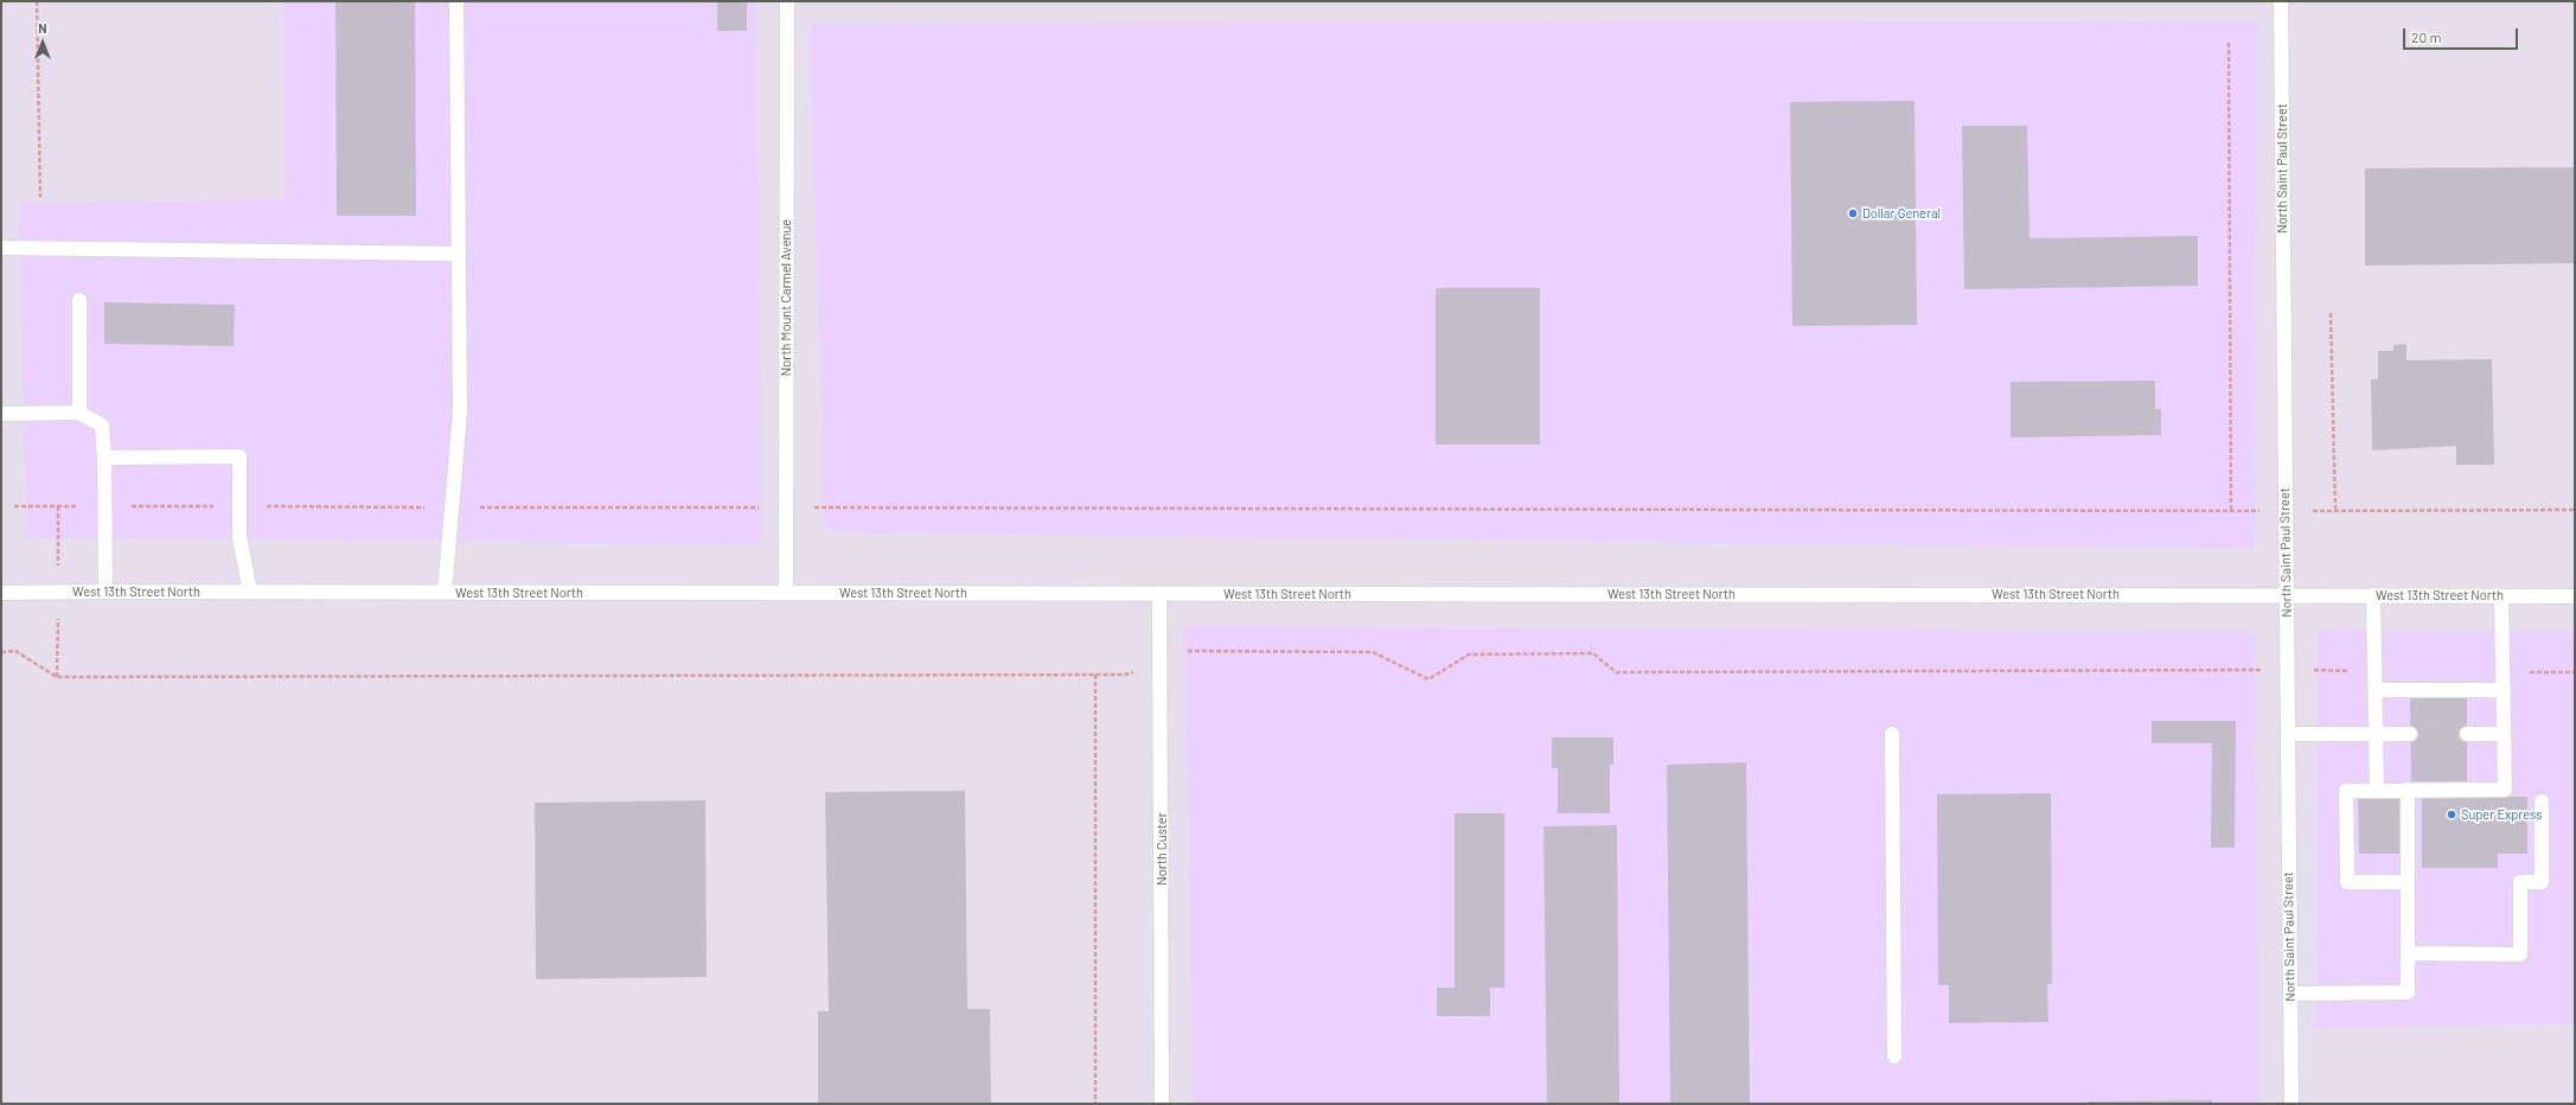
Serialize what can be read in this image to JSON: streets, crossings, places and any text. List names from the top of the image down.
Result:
{
  "streets": {
    "street": [
      "North Saint Paul Street",
      "North Mount Carmel Avenue",
      "West 13th Street North",
      "North Custer"
    ]
  },
  "crossings": [
    ["North Saint Paul Street", "West 13th Street North"],
    ["North Mount Carmel Avenue", "West 13th Street North"],
    ["West 13th Street North", "North Custer"]
  ],
  "places": ["Dollar General", "Super Express"],
  "scale_bar": "20 m",
  "north": "top"
}
